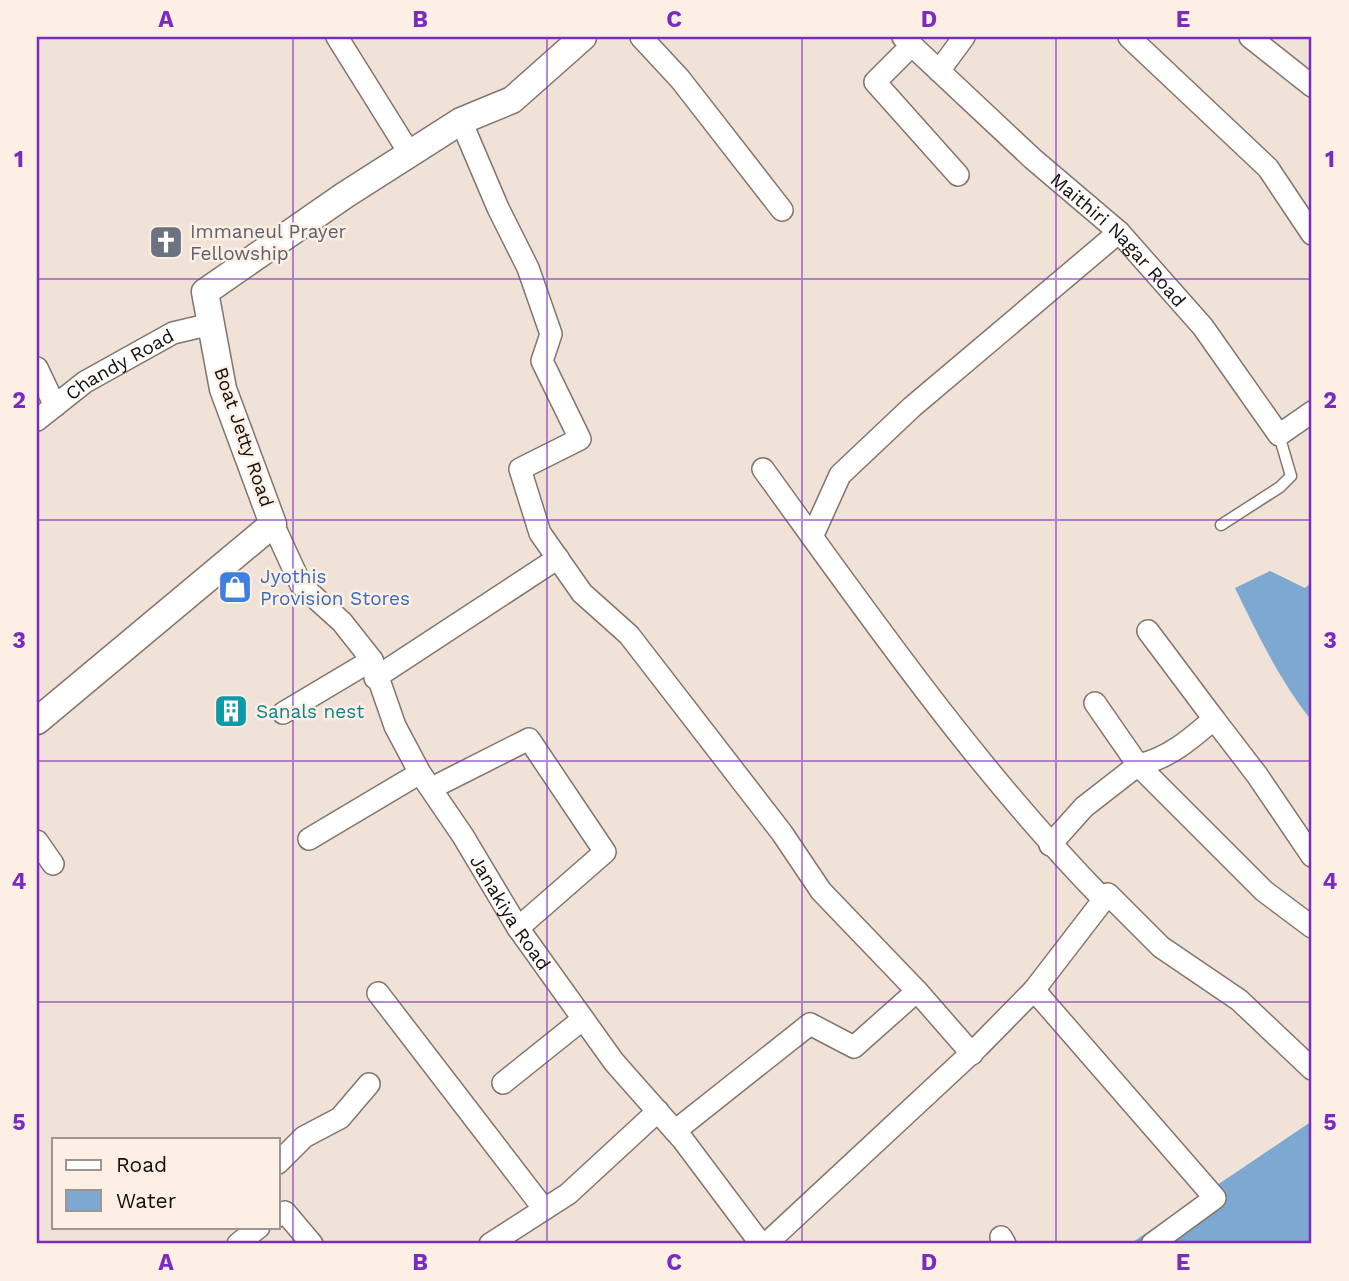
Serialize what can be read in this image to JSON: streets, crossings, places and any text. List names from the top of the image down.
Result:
{
  "streets": {
    "street": [
      "Maithiri Nagar Road",
      "Chandy Road",
      "Boat Jetty Road",
      "Janakiya Road"
    ]
  },
  "crossings": [
    ["Chandy Road", "Boat Jetty Road"],
    ["Boat Jetty Road", "Janakiya Road"]
  ],
  "places": {
    "church": ["Immaneul Prayer Fellowship"],
    "shop": ["Jyothis Provision Stores"],
    "building": ["Sanals nest"]
  },
  "legend": ["Road", "Water"],
  "grid": {
    "columns": [
      "A",
      "B",
      "C",
      "D",
      "E"
    ],
    "rows": [
      "1",
      "2",
      "3",
      "4",
      "5"
    ]
  }
}
